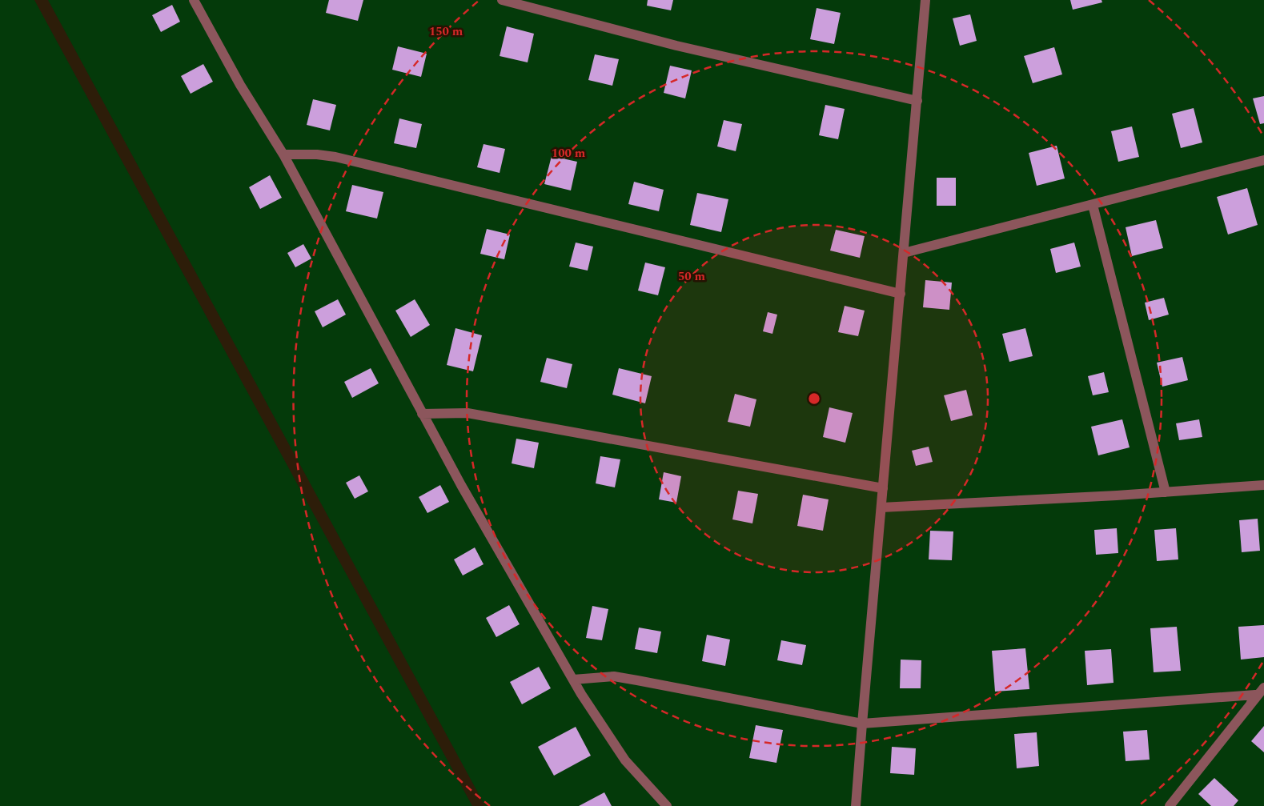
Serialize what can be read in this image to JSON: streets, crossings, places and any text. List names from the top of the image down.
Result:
{
  "rings": ["150 m", "100 m", "50 m"]
}
